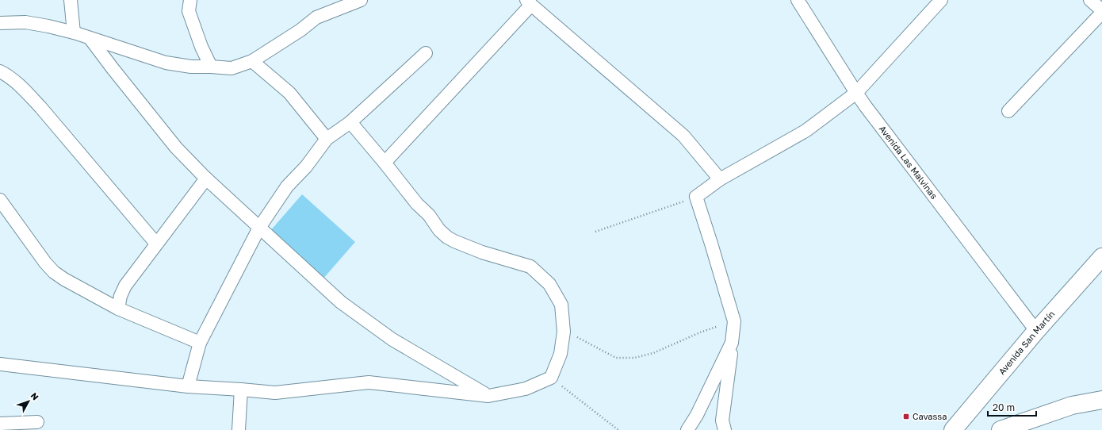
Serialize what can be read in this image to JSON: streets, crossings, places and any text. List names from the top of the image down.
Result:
{
  "streets": {
    "main road": ["Avenida San Martín"],
    "street": ["Avenida Las Malvinas"]
  },
  "crossings": [
    ["Avenida Las Malvinas", "Avenida San Martín"]
  ],
  "places": {
    "transit": ["Cavassa"]
  },
  "scale_bar": "20 m",
  "north": "top right"
}
